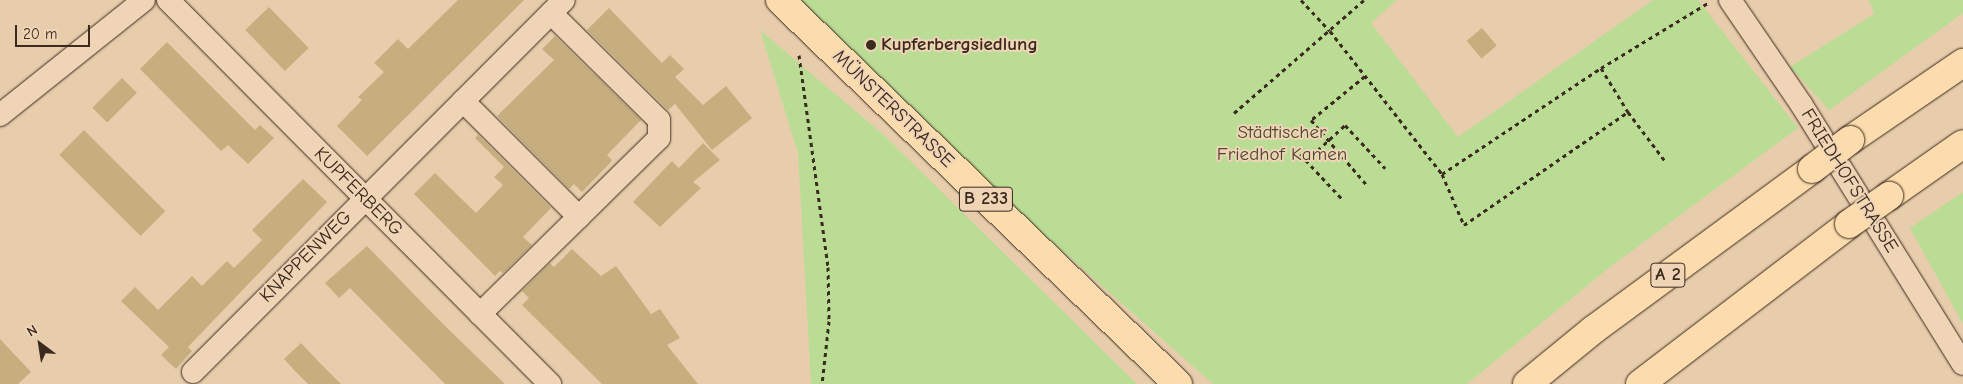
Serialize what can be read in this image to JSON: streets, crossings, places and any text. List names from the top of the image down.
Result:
{
  "streets": {
    "main road": ["MÜNSTERSTRASSE", "B 233", "A 2"],
    "street": ["FRIEDHOFSTRASSE", "KUPFERBERG", "KNAPPENWEG"]
  },
  "crossings": [
    ["KUPFERBERG", "KNAPPENWEG"]
  ],
  "parks": ["Städtischer Friedhof Kamen"],
  "places": ["Kupferbergsiedlung"],
  "scale_bar": "20 m",
  "north": "top left"
}
